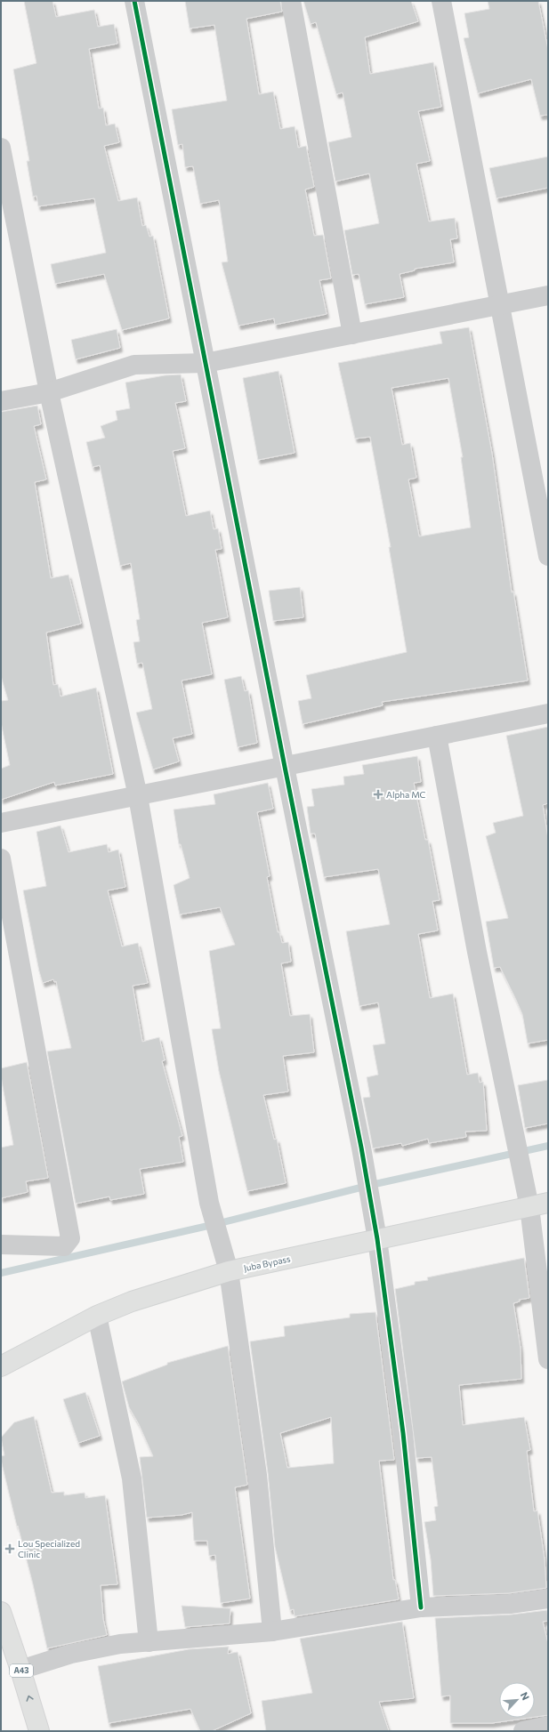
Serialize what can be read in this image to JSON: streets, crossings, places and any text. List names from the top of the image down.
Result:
{
  "streets": {
    "main road": ["Juba Bypass", "A43"]
  },
  "places": {
    "health": ["Alpha MC", "Lou Specialized Clinic"]
  },
  "north": "top right"
}
